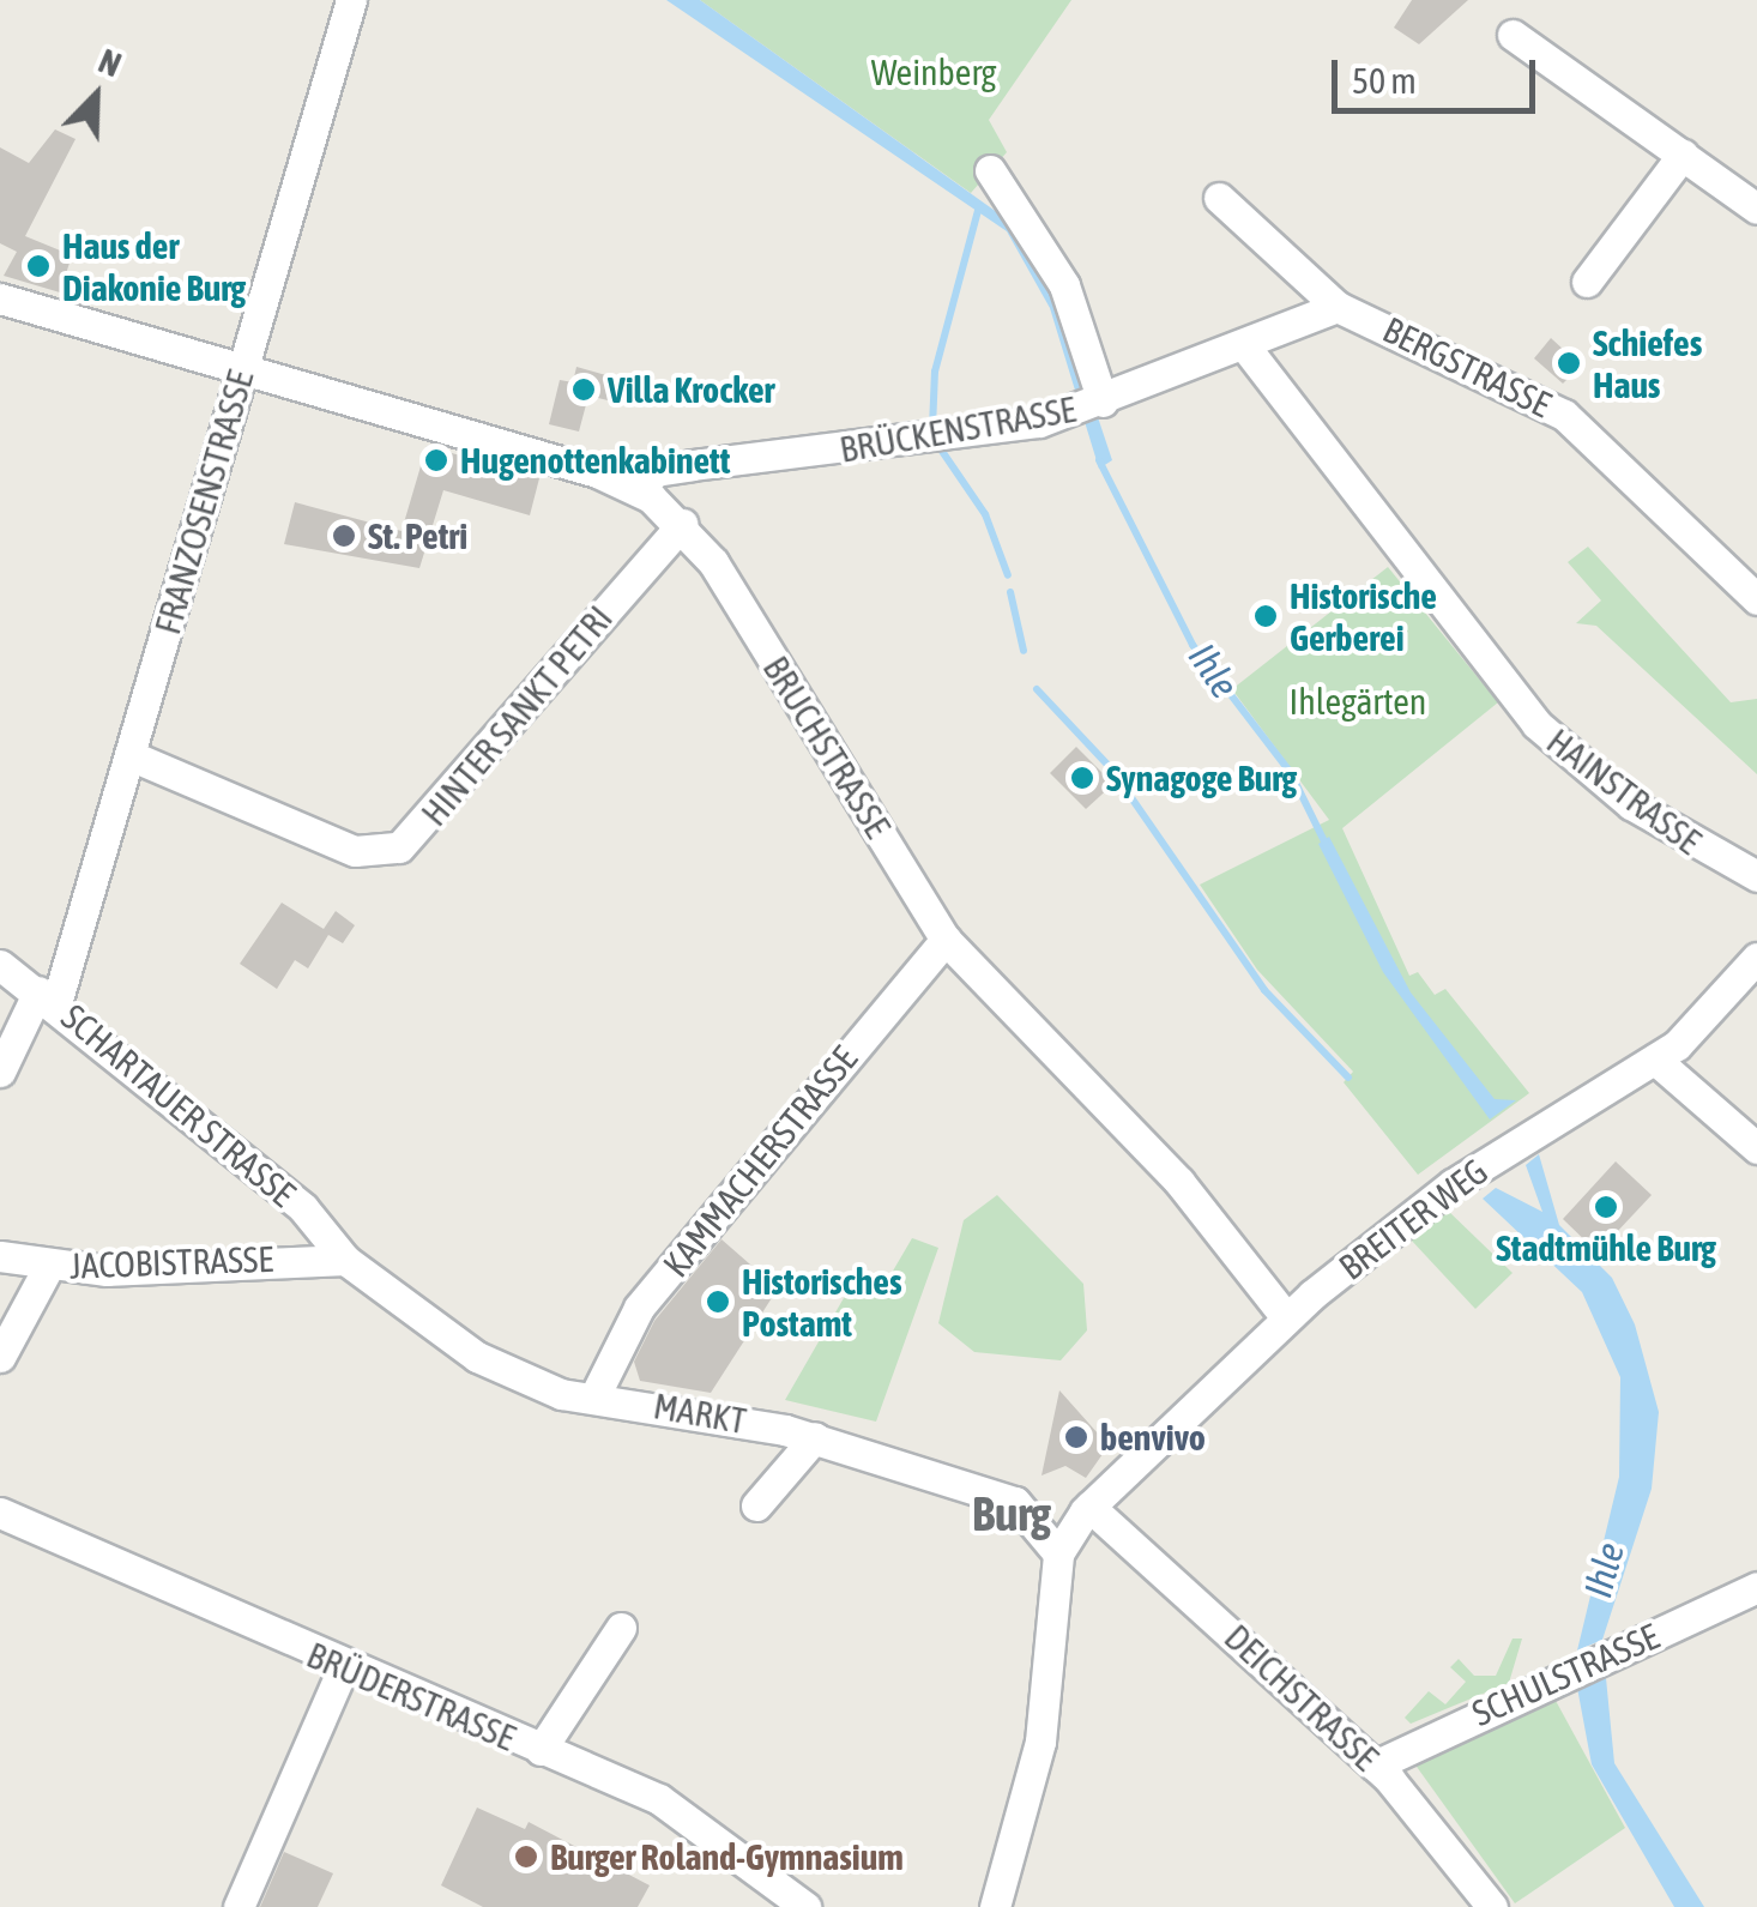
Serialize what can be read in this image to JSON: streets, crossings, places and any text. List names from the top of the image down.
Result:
{
  "streets": {
    "street": [
      "BERGSTRASSE",
      "BRÜCKENSTRASSE",
      "FRANZOSENSTRASSE",
      "HINTER SANKT PETRI",
      "BRUCHSTRASSE",
      "HAINSTRASSE",
      "SCHARTAUER STRASSE",
      "KAMMACHERSTRASSE",
      "BREITER WEG",
      "JACOBISTRASSE",
      "MARKT",
      "SCHULSTRASSE",
      "BRÜDERSTRASSE",
      "DEICHSTRASSE"
    ]
  },
  "crossings": [
    ["BERGSTRASSE", "BRÜCKENSTRASSE"],
    ["BRÜCKENSTRASSE", "BRUCHSTRASSE"],
    ["BRÜCKENSTRASSE", "HAINSTRASSE"],
    ["FRANZOSENSTRASSE", "HINTER SANKT PETRI"],
    ["FRANZOSENSTRASSE", "BRUCHSTRASSE"],
    ["FRANZOSENSTRASSE", "SCHARTAUER STRASSE"],
    ["HINTER SANKT PETRI", "BRUCHSTRASSE"],
    ["BRUCHSTRASSE", "KAMMACHERSTRASSE"],
    ["BRUCHSTRASSE", "BREITER WEG"],
    ["SCHARTAUER STRASSE", "JACOBISTRASSE"],
    ["SCHARTAUER STRASSE", "MARKT"],
    ["KAMMACHERSTRASSE", "MARKT"],
    ["BREITER WEG", "MARKT"],
    ["BREITER WEG", "DEICHSTRASSE"],
    ["JACOBISTRASSE", "MARKT"],
    ["MARKT", "DEICHSTRASSE"],
    ["SCHULSTRASSE", "DEICHSTRASSE"]
  ],
  "districts": ["Burg"],
  "water": ["Ihle"],
  "parks": ["Weinberg", "Ihlegärten"],
  "places": [
    "Haus der Diakonie Burg",
    "Schiefes Haus",
    "Villa Krocker",
    "Hugenottenkabinett",
    "St. Petri",
    "Historische Gerberei",
    "Synagoge Burg",
    "Stadtmühle Burg",
    "Historisches Postamt",
    "benvivo",
    "Burger Roland-Gymnasium"
  ],
  "scale_bar": "50 m",
  "north": "top right"
}
